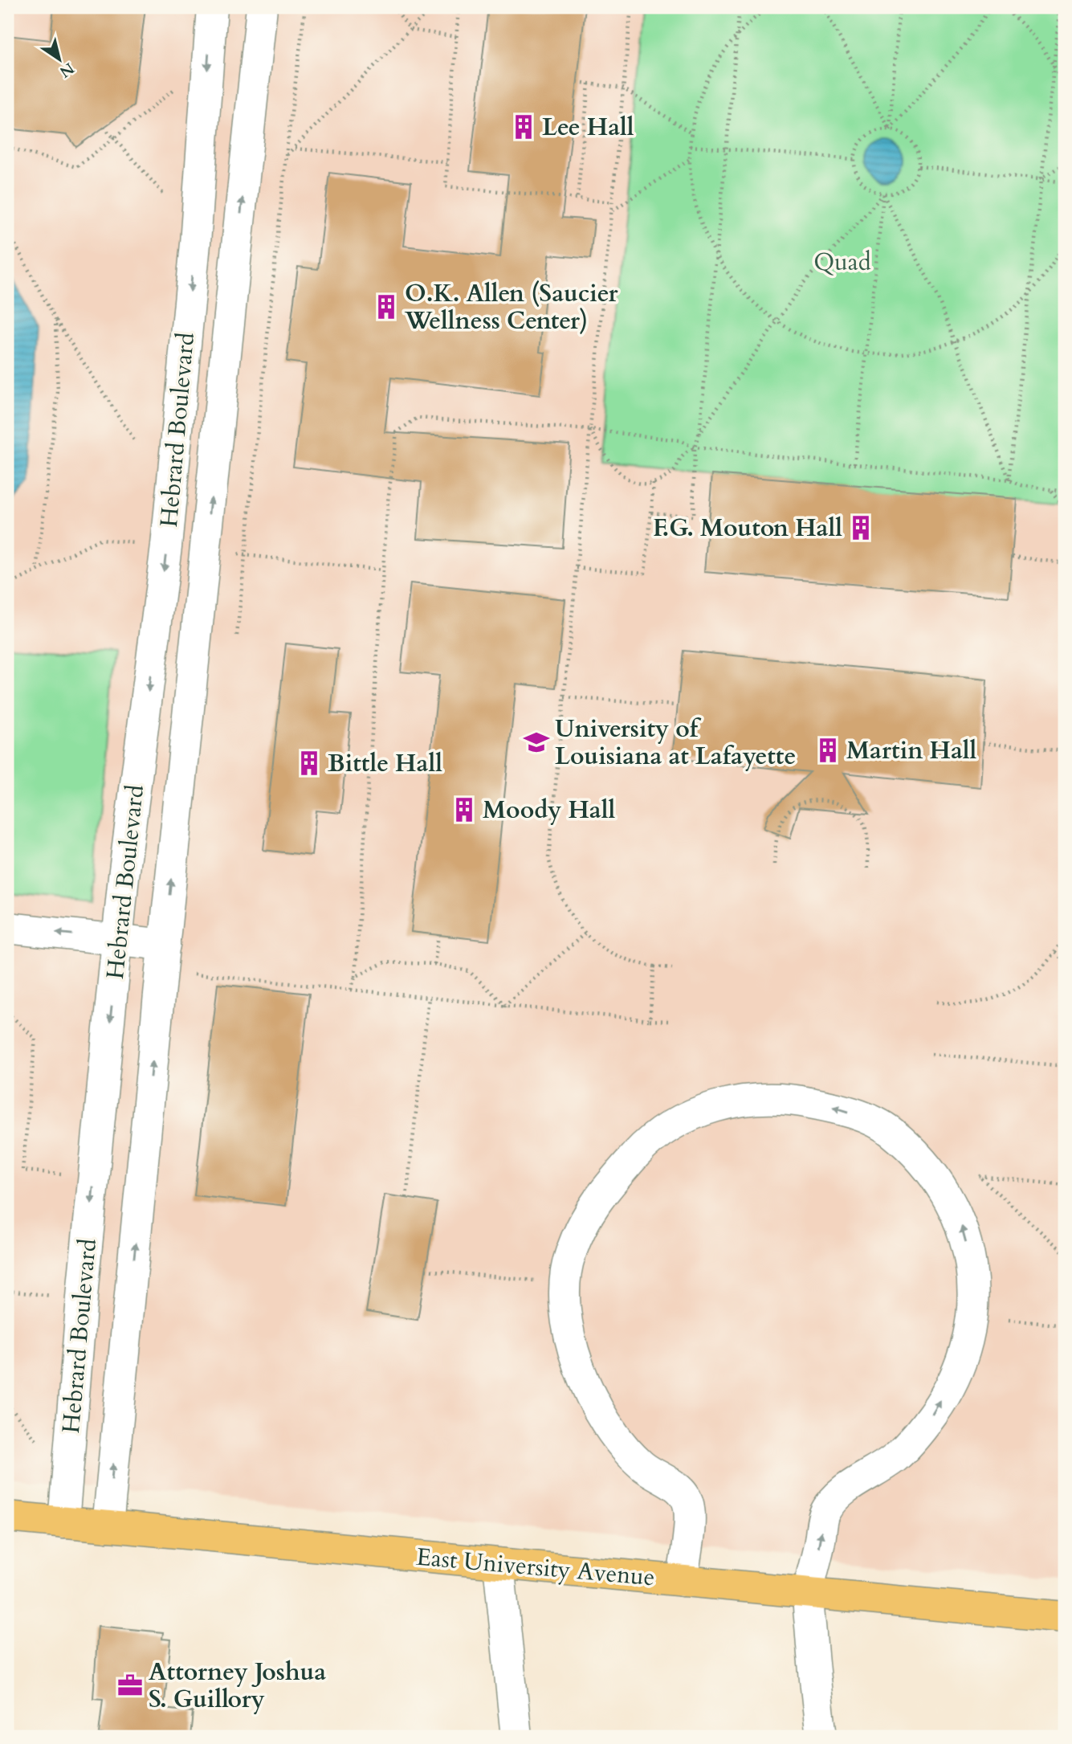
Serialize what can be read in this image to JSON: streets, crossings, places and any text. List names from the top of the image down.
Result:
{
  "streets": {
    "main road": ["East University Avenue"],
    "street": ["Hebrard Boulevard"]
  },
  "crossings": [
    ["Hebrard Boulevard", "East University Avenue"]
  ],
  "parks": ["Quad"],
  "places": {
    "building": [
      "Lee Hall",
      "O.K. Allen (Saucier Wellness Center)",
      "F.G. Mouton Hall",
      "Martin Hall",
      "Bittle Hall",
      "Moody Hall"
    ],
    "school or university": ["University of Louisiana at Lafayette"],
    "office": ["Attorney Joshua S. Guillory"]
  },
  "north": "bottom right"
}
